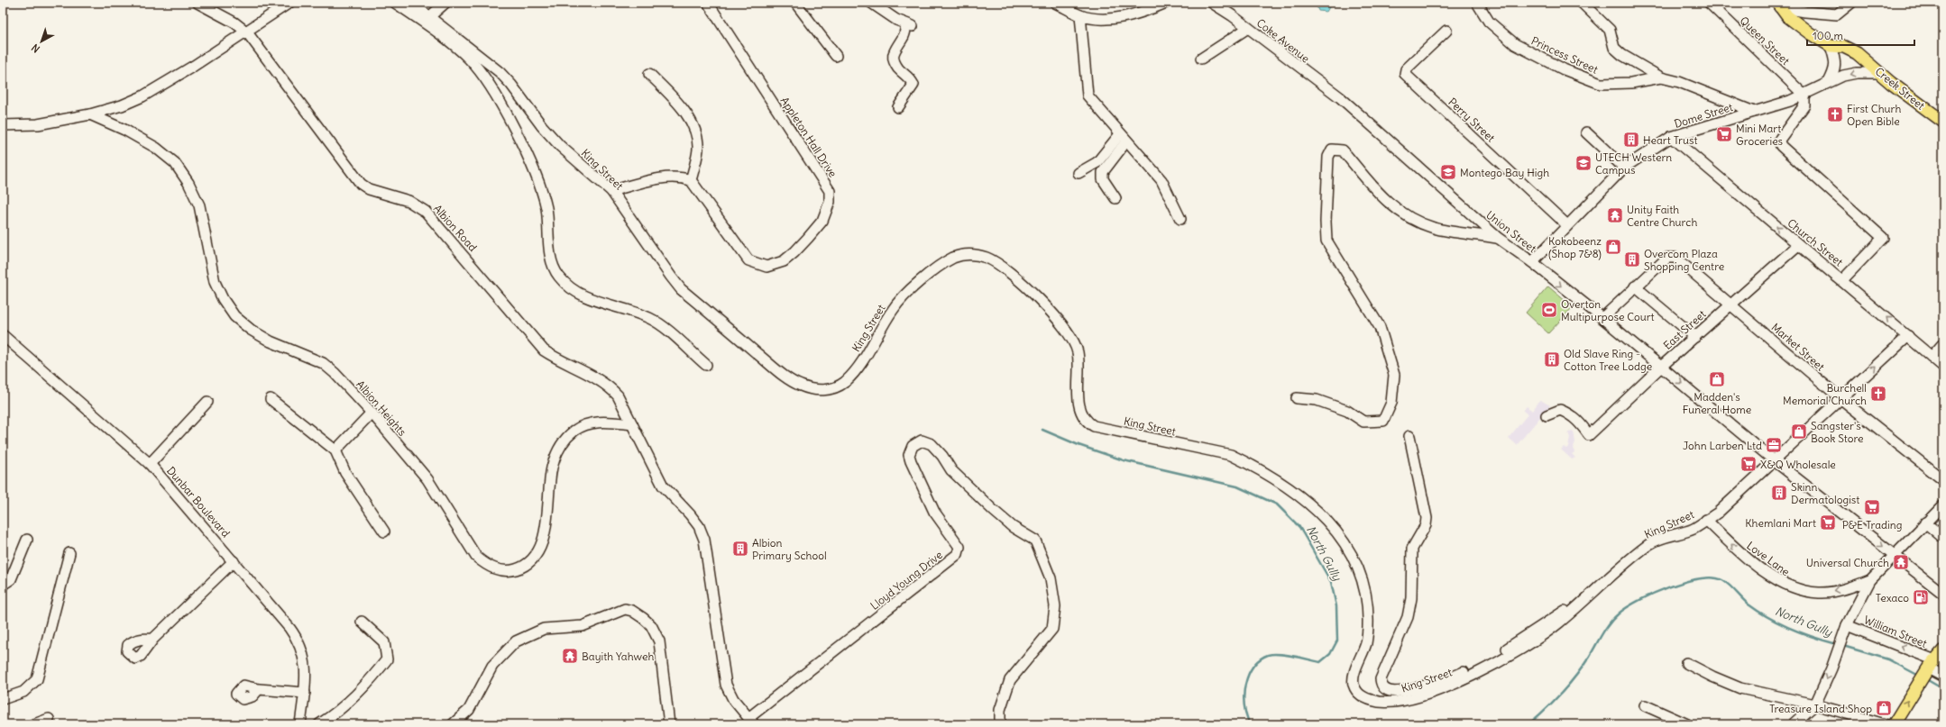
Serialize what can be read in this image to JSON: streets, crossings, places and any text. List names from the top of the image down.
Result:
{
  "streets": {
    "main road": ["Creek Street"],
    "street": [
      "Coke Avenue",
      "Queen Street",
      "Princess Street",
      "Dome Street",
      "Perry Street",
      "Appleton Hall Drive",
      "King Street",
      "Albion Road",
      "Union Street",
      "Church Street",
      "East Street",
      "Market Street",
      "Albion Heights",
      "Dunbar Boulevard",
      "Love Lane",
      "Lloyd Young Drive",
      "William Street"
    ]
  },
  "crossings": [
    ["Coke Avenue", "Union Street"],
    ["Queen Street", "Dome Street"],
    ["Princess Street", "Dome Street"],
    ["Creek Street", "Dome Street"],
    ["Dome Street", "Perry Street"],
    ["Dome Street", "Union Street"],
    ["Dome Street", "Church Street"],
    ["King Street", "Union Street"],
    ["King Street", "Church Street"],
    ["King Street", "Market Street"],
    ["King Street", "Love Lane"],
    ["Albion Road", "Albion Heights"],
    ["Albion Road", "Lloyd Young Drive"],
    ["Union Street", "East Street"],
    ["Church Street", "East Street"],
    ["East Street", "Market Street"]
  ],
  "one_way": ["Union Street", "Church Street", "Love Lane"],
  "water": ["North Gully"],
  "places": {
    "church": ["First Churh Open Bible", "Burchell Memorial Church"],
    "supermarket": [
      "Mini Mart Groceries",
      "X&Q Wholesale",
      "P&E Trading",
      "Khemlani Mart"
    ],
    "building": [
      "Heart Trust",
      "Overcom Plaza Shopping Centre",
      "Old Slave Ring - Cotton Tree Lodge",
      "Skinn Dermatologist",
      "Albion Primary School"
    ],
    "school or university": ["UTECH Western Campus", "Montego Bay High"],
    "temple": ["Unity Faith Centre Church", "Universal Church", "Bayith Yahweh"],
    "shop": [
      "Kokobeenz (Shop 7&8)",
      "Madden's Funeral Home",
      "Sangster's Book Store",
      "Treasure Island Shop"
    ],
    "sports": ["Overton Multipurpose Court"],
    "office": ["John Larben Ltd"],
    "fuel station": ["Texaco"]
  },
  "scale_bar": "100 m",
  "north": "bottom left"
}
